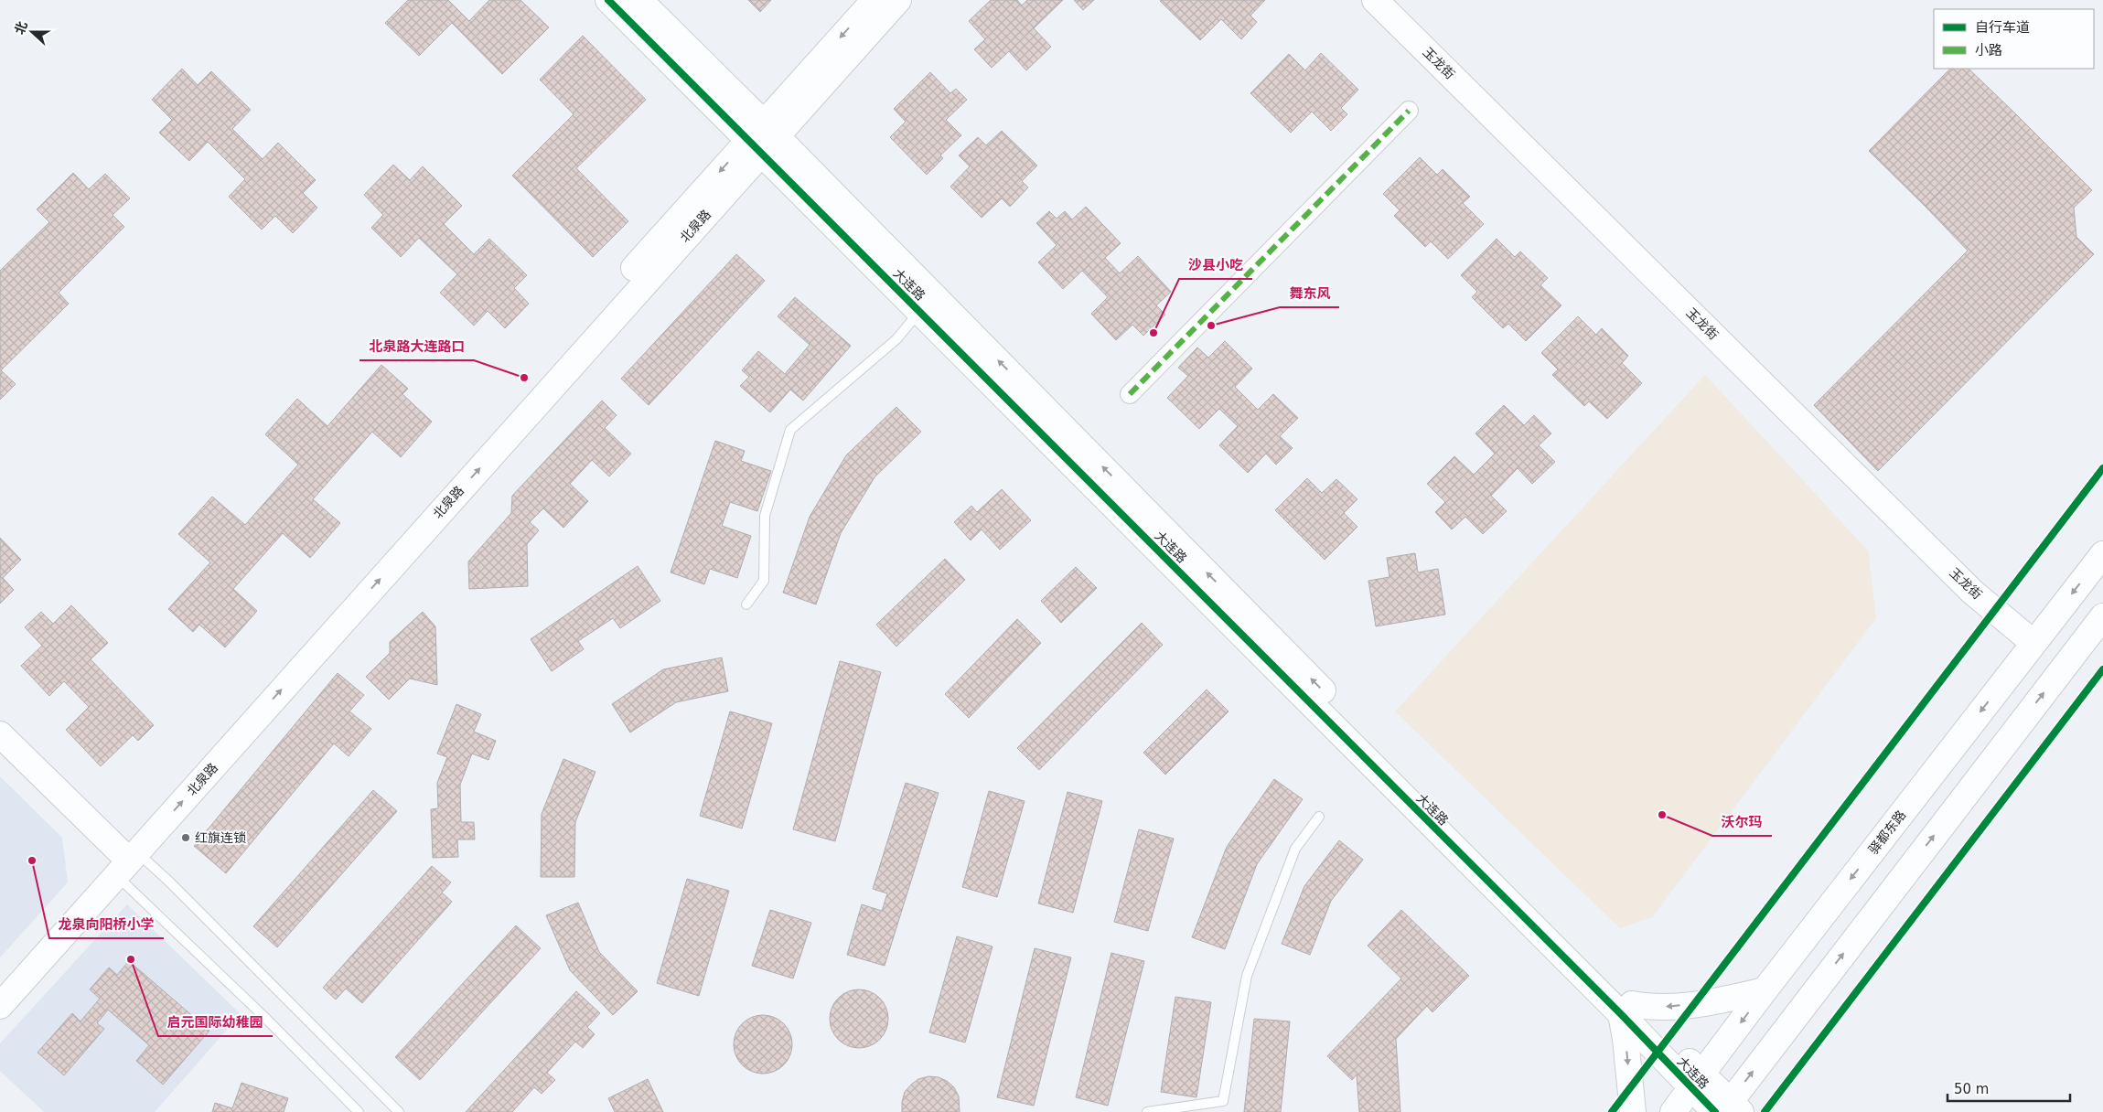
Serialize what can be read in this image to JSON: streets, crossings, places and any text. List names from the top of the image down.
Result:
{
  "streets": {
    "main road": [
      "玉龙街",
      "北泉路",
      "大连路",
      "驿都东路"
    ]
  },
  "crossings": [
    ["玉龙街", "驿都东路"],
    ["北泉路", "大连路"],
    ["大连路", "驿都东路"]
  ],
  "places": [
    "舞东风",
    "沙县小吃",
    "北泉路大连路口",
    "沃尔玛",
    "红旗连锁",
    "龙泉向阳桥小学",
    "启元国际幼稚园"
  ],
  "legend": ["自行车道", "小路"],
  "scale_bar": "50 m",
  "north": "left"
}
